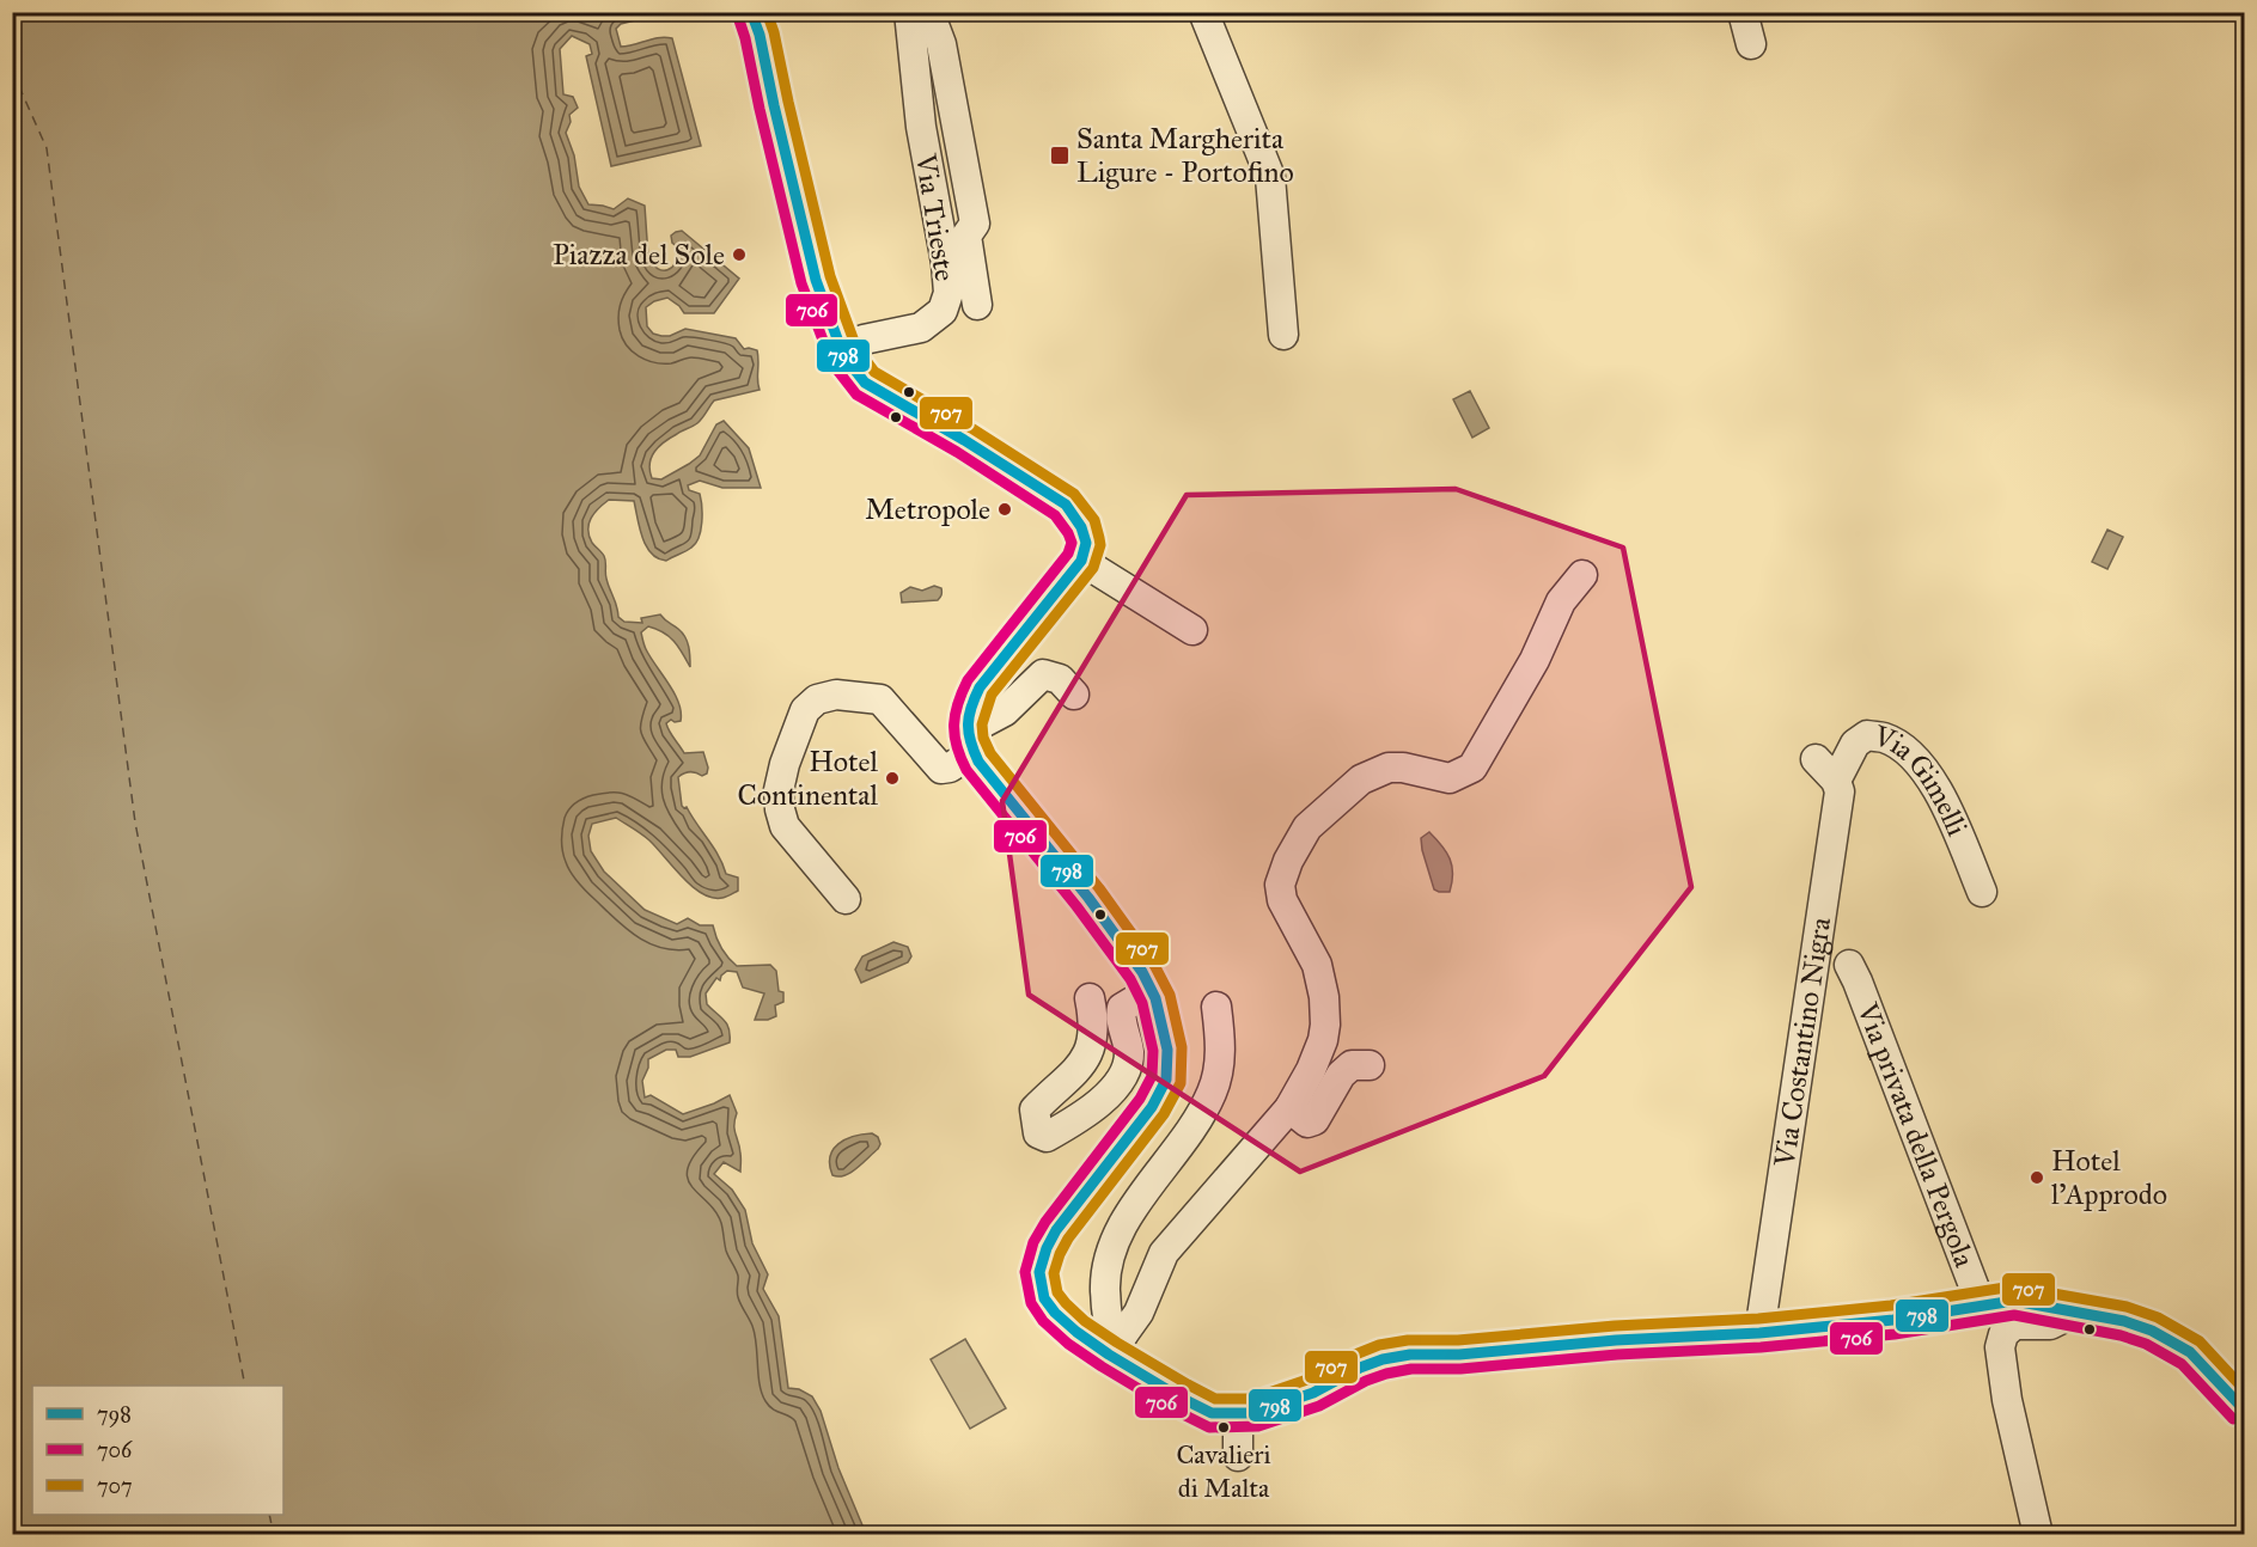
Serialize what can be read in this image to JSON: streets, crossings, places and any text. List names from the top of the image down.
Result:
{
  "streets": {
    "street": [
      "Via Trieste",
      "Via Gimelli",
      "Via Costantino Nigra",
      "Via privata della Pergola"
    ]
  },
  "crossings": [
    ["Via Gimelli", "Via Costantino Nigra"]
  ],
  "places": {
    "transit": ["Santa Margherita Ligure - Portofino"],
    "other": [
      "Piazza del Sole",
      "Metropole",
      "Hotel Continental",
      "Hotel l'Approdo",
      "Cavalieri di Malta"
    ]
  },
  "lines": ["transit line 798", "transit line 707", "transit line 706"],
  "legend": ["798", "706", "707"]
}
